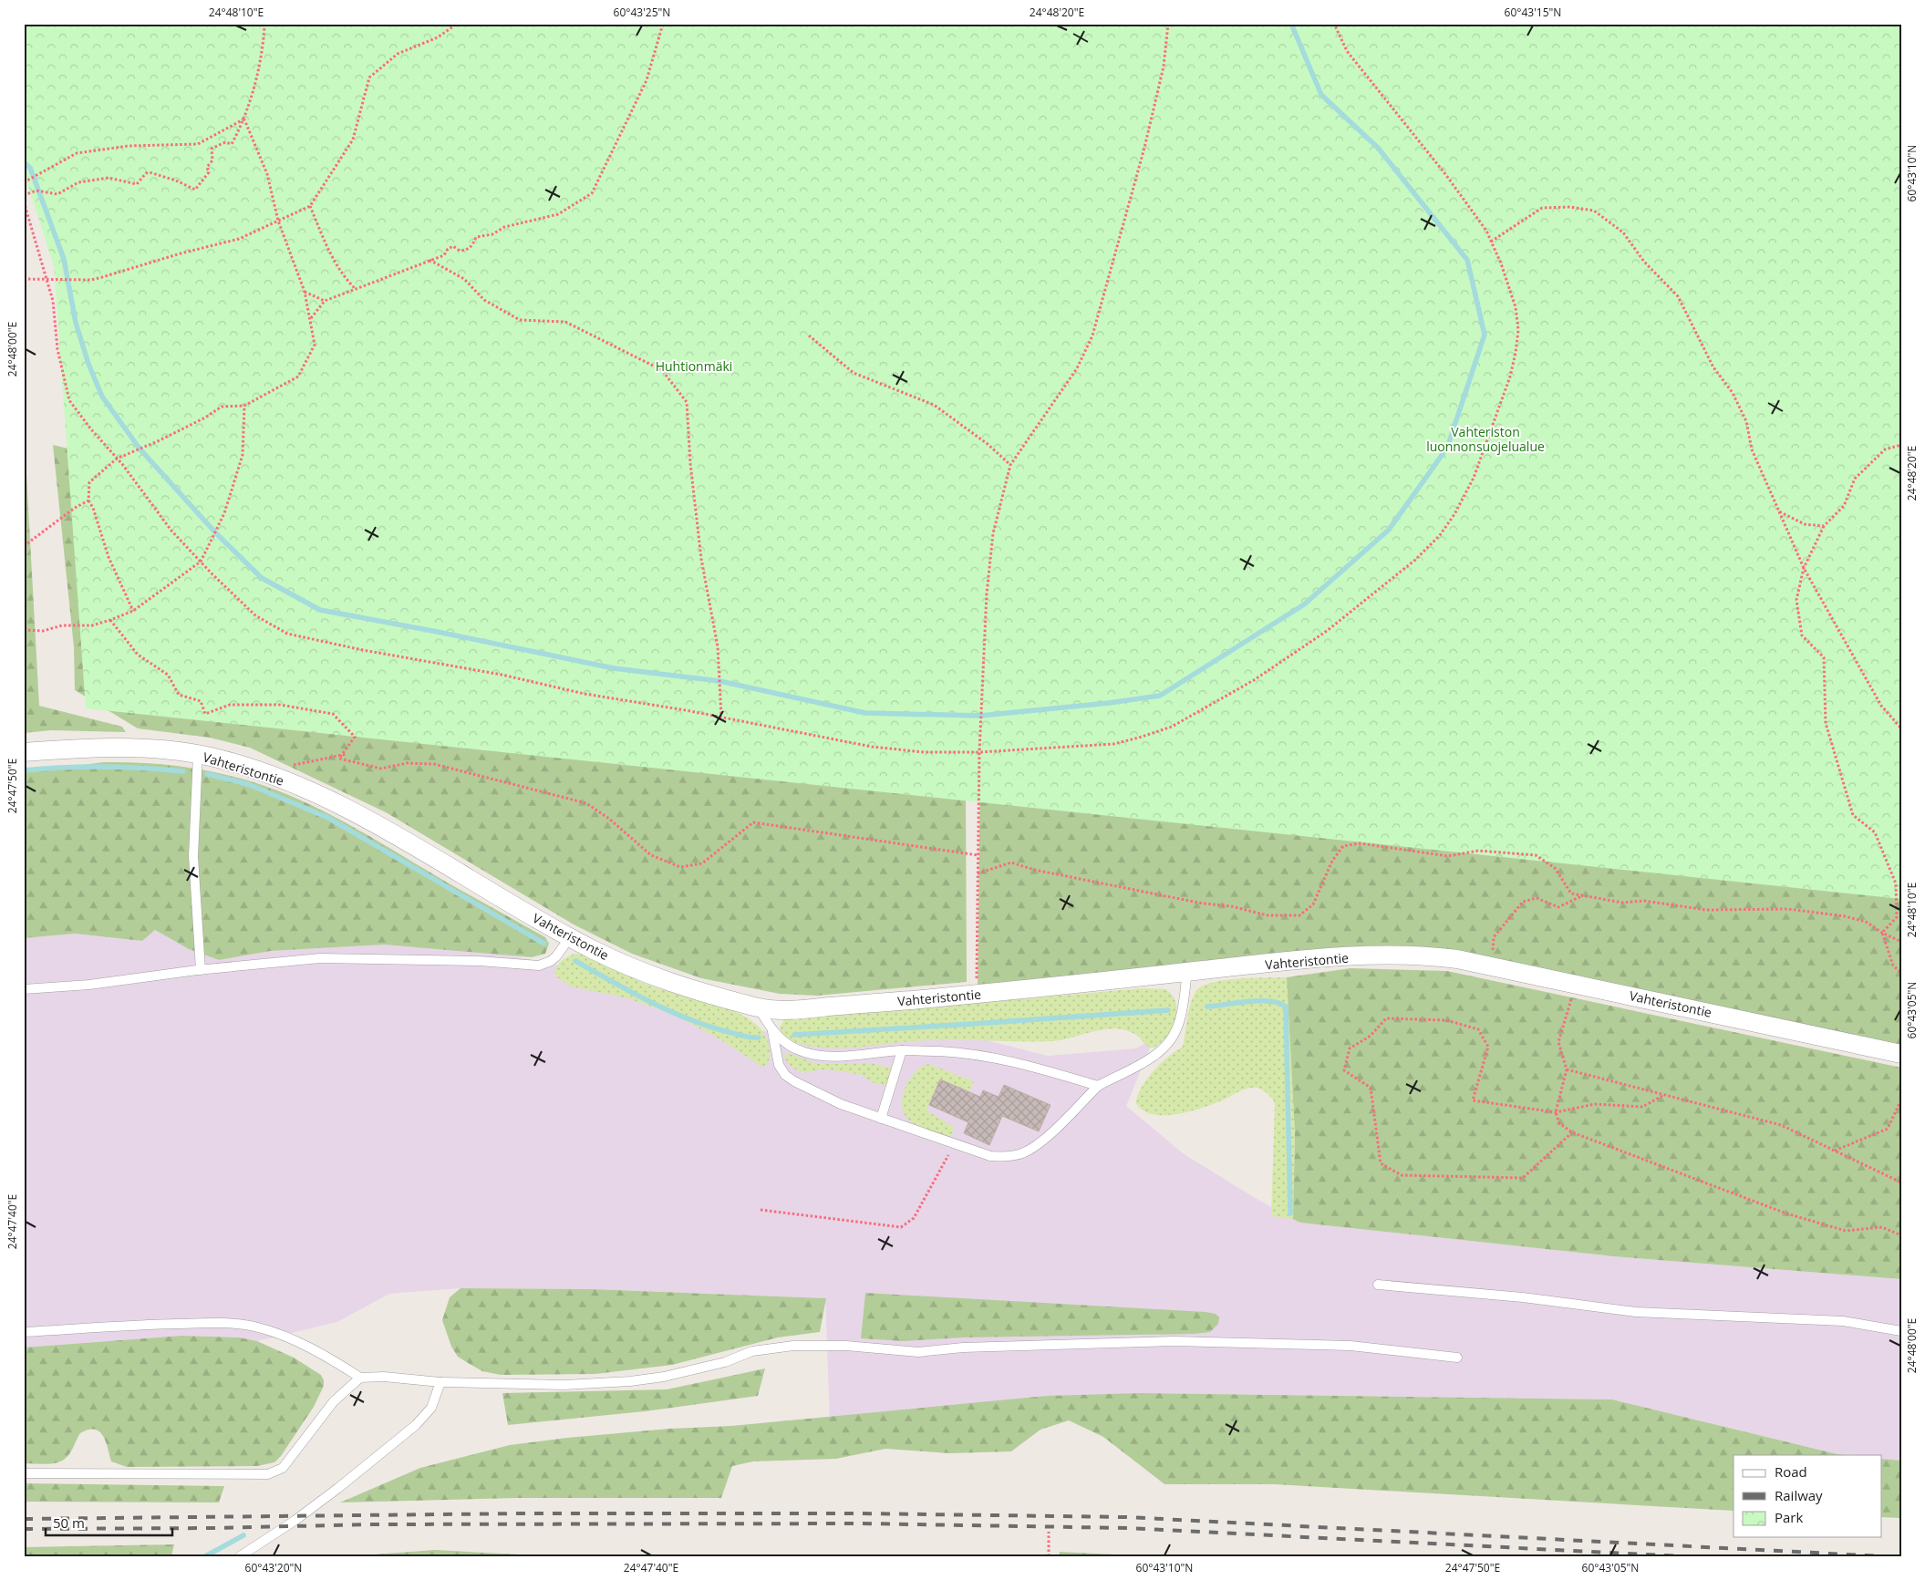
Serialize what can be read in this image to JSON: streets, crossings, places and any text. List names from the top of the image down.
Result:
{
  "streets": {
    "street": ["Vahteristontie"]
  },
  "parks": ["Huhtionmäki", "Vahteriston luonnonsuojelualue"],
  "legend": ["Road", "Railway", "Park"],
  "scale_bar": "50 m",
  "coordinates": [
    "24°48'10\"E",
    "60°43'25\"N",
    "24°48'20\"E",
    "60°43'15\"N",
    "60°43'10\"N",
    "24°48'00\"E",
    "24°47'50\"E",
    "60°43'05\"N",
    "24°47'40\"E",
    "60°43'20\"N"
  ]
}
